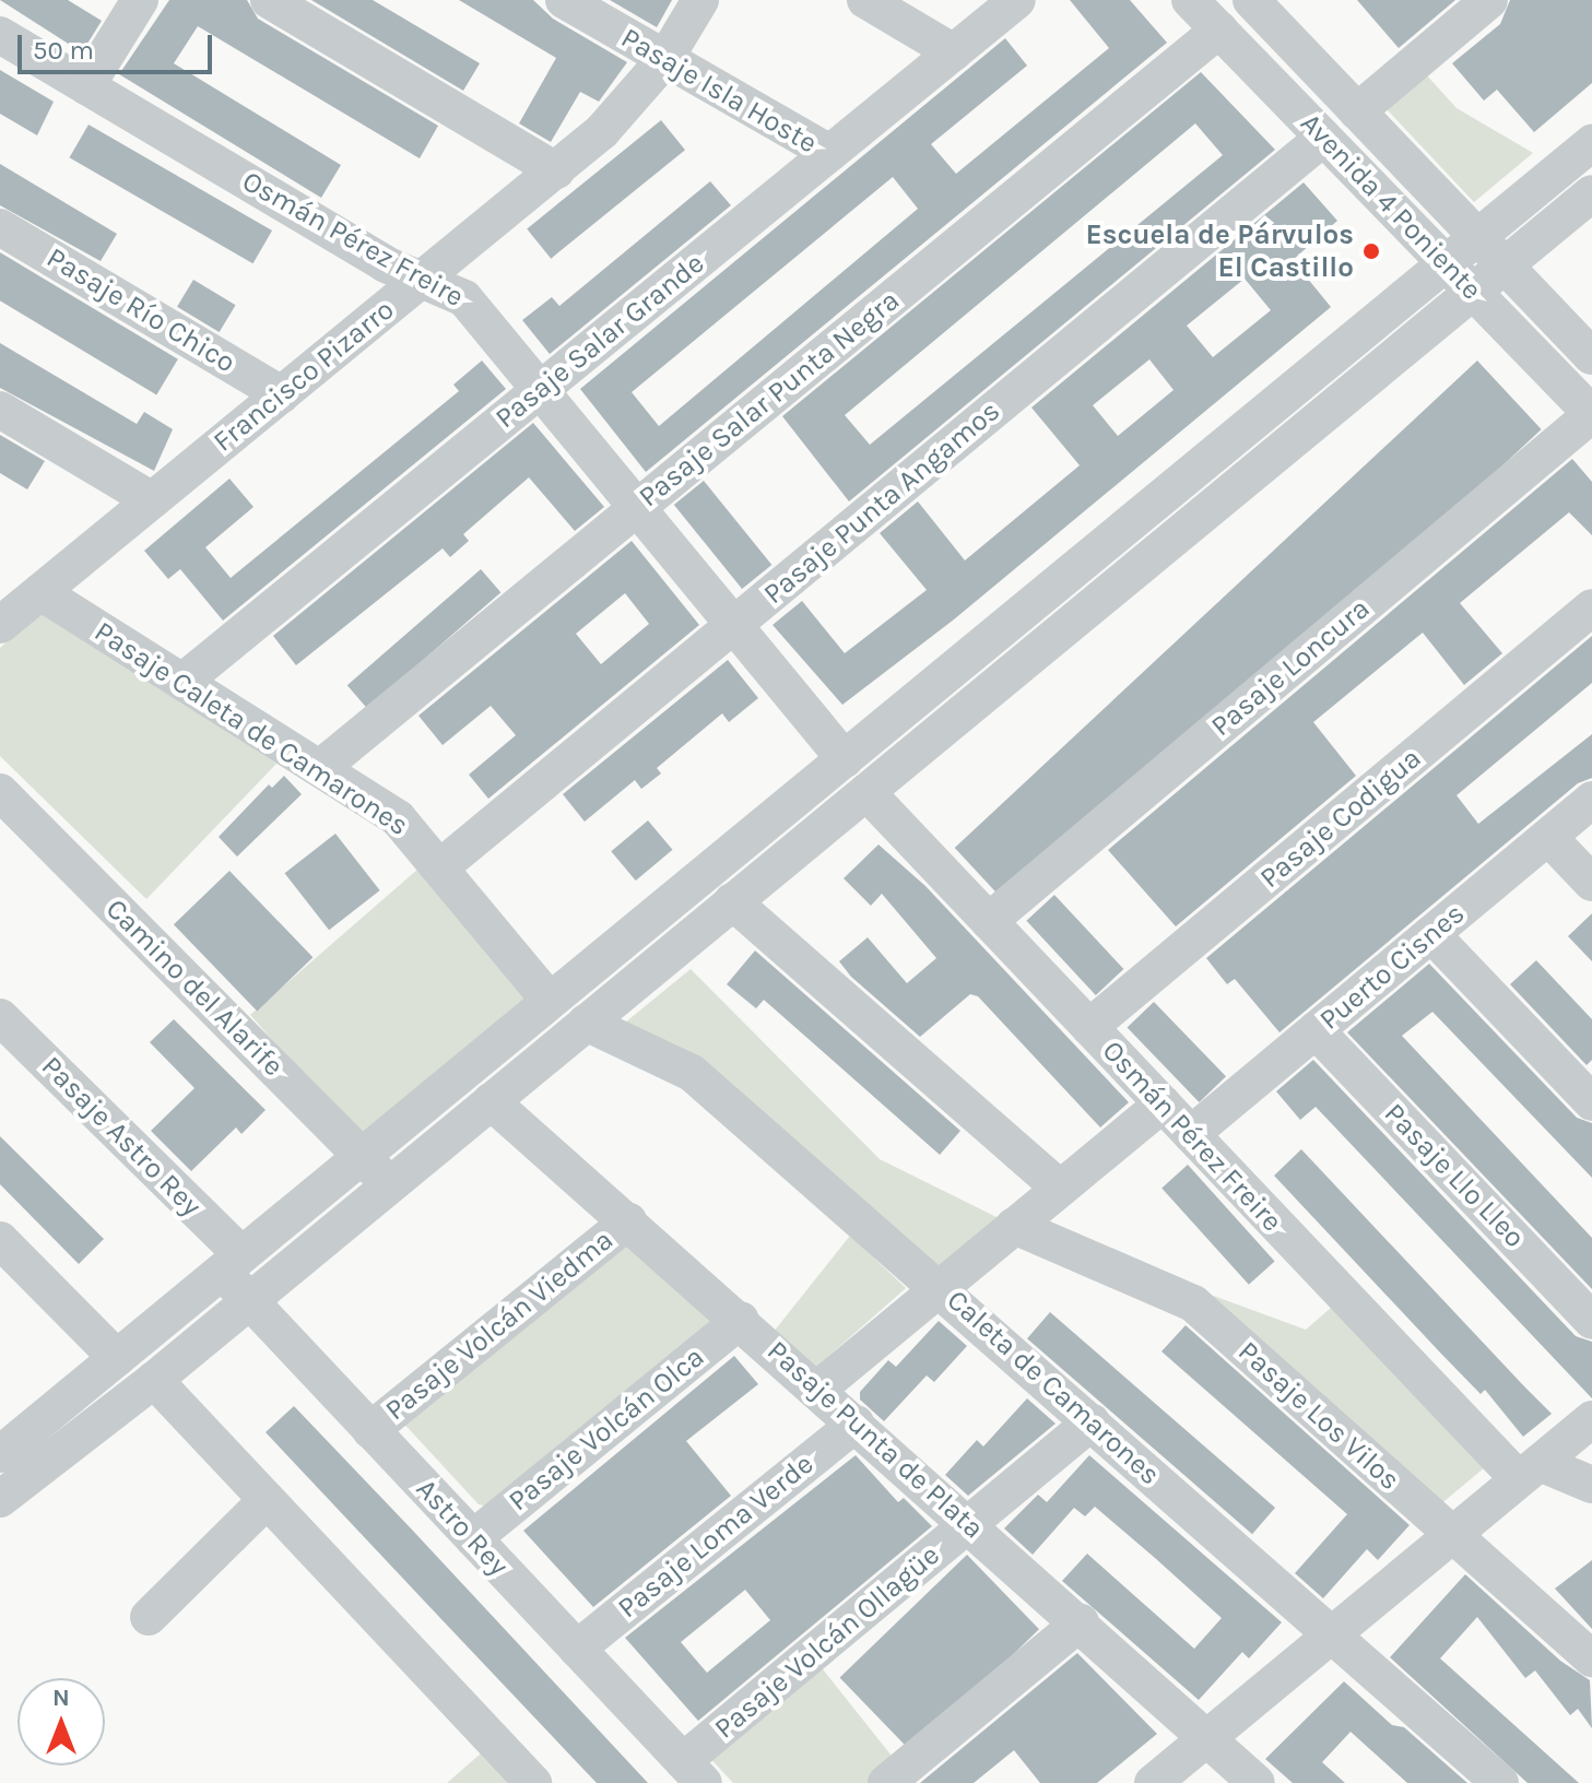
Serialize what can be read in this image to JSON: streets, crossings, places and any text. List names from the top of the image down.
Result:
{
  "streets": {
    "street": [
      "Pasaje Isla Hoste",
      "Avenida 4 Poniente",
      "Osmán Pérez Freire",
      "Pasaje Río Chico",
      "Pasaje Salar Grande",
      "Francisco Pizarro",
      "Pasaje Salar Punta Negra",
      "Pasaje Punta Angamos",
      "Pasaje Loncura",
      "Pasaje Caleta de Camarones",
      "Pasaje Codigua",
      "Puerto Cisnes",
      "Camino del Alarife",
      "Pasaje Astro Rey",
      "Pasaje Llo Lleo",
      "Pasaje Volcán Viedma",
      "Caleta de Camarones",
      "Pasaje Los Vilos",
      "Pasaje Volcán Olca",
      "Pasaje Punta de Plata",
      "Astro Rey",
      "Pasaje Loma Verde",
      "Pasaje Volcán Ollagüe"
    ]
  },
  "crossings": [
    ["Pasaje Isla Hoste", "Pasaje Salar Grande"],
    ["Pasaje Isla Hoste", "Francisco Pizarro"],
    ["Avenida 4 Poniente", "Pasaje Salar Punta Negra"],
    ["Avenida 4 Poniente", "Pasaje Punta Angamos"],
    ["Avenida 4 Poniente", "Pasaje Loncura"],
    ["Osmán Pérez Freire", "Pasaje Salar Grande"],
    ["Osmán Pérez Freire", "Francisco Pizarro"],
    ["Osmán Pérez Freire", "Pasaje Salar Punta Negra"],
    ["Osmán Pérez Freire", "Pasaje Punta Angamos"],
    ["Osmán Pérez Freire", "Pasaje Loncura"],
    ["Osmán Pérez Freire", "Pasaje Codigua"],
    ["Osmán Pérez Freire", "Puerto Cisnes"],
    ["Pasaje Río Chico", "Francisco Pizarro"],
    ["Pasaje Salar Grande", "Pasaje Caleta de Camarones"],
    ["Francisco Pizarro", "Pasaje Caleta de Camarones"],
    ["Pasaje Salar Punta Negra", "Pasaje Caleta de Camarones"],
    ["Pasaje Punta Angamos", "Pasaje Caleta de Camarones"],
    ["Puerto Cisnes", "Pasaje Llo Lleo"],
    ["Pasaje Astro Rey", "Astro Rey"],
    ["Pasaje Volcán Viedma", "Pasaje Punta de Plata"],
    ["Pasaje Volcán Viedma", "Astro Rey"],
    ["Caleta de Camarones", "Pasaje Volcán Ollagüe"],
    ["Pasaje Volcán Olca", "Pasaje Punta de Plata"],
    ["Pasaje Volcán Olca", "Astro Rey"],
    ["Pasaje Punta de Plata", "Pasaje Loma Verde"],
    ["Pasaje Punta de Plata", "Pasaje Volcán Ollagüe"],
    ["Astro Rey", "Pasaje Loma Verde"],
    ["Astro Rey", "Pasaje Volcán Ollagüe"]
  ],
  "places": ["Escuela de Párvulos El Castillo"],
  "scale_bar": "50 m",
  "north": "top"
}
